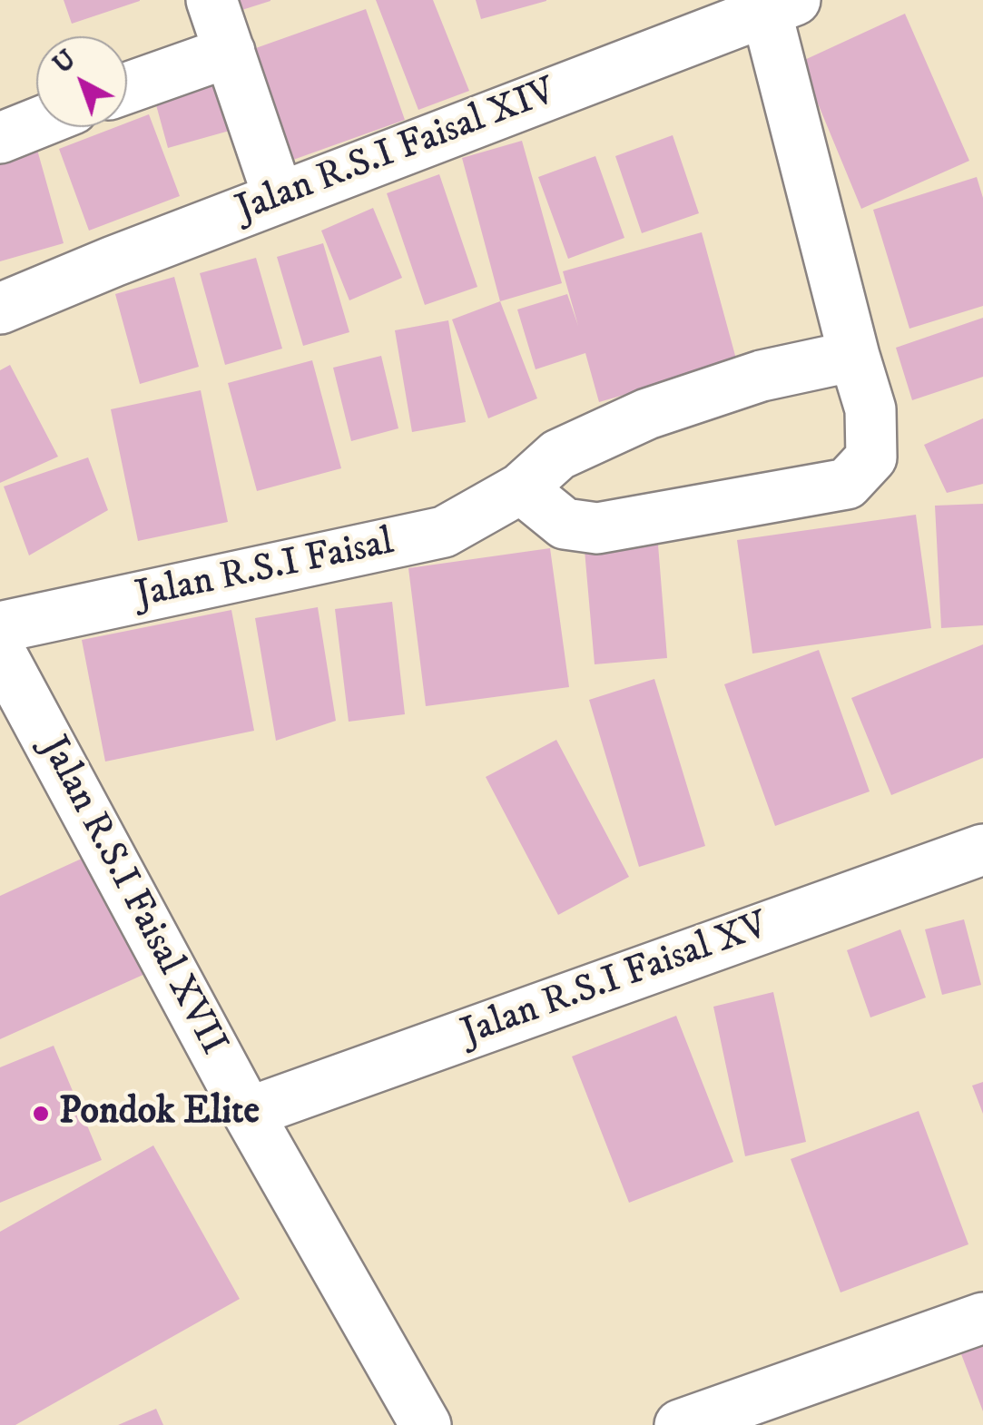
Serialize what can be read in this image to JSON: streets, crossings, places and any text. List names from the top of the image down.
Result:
{
  "streets": {
    "street": [
      "Jalan R.S.I Faisal XIV",
      "Jalan R.S.I Faisal",
      "Jalan R.S.I Faisal XVII",
      "Jalan R.S.I Faisal XV"
    ]
  },
  "crossings": [
    ["Jalan R.S.I Faisal XVII", "Jalan R.S.I Faisal XV"]
  ],
  "places": ["Pondok Elite"],
  "north": "top left"
}
